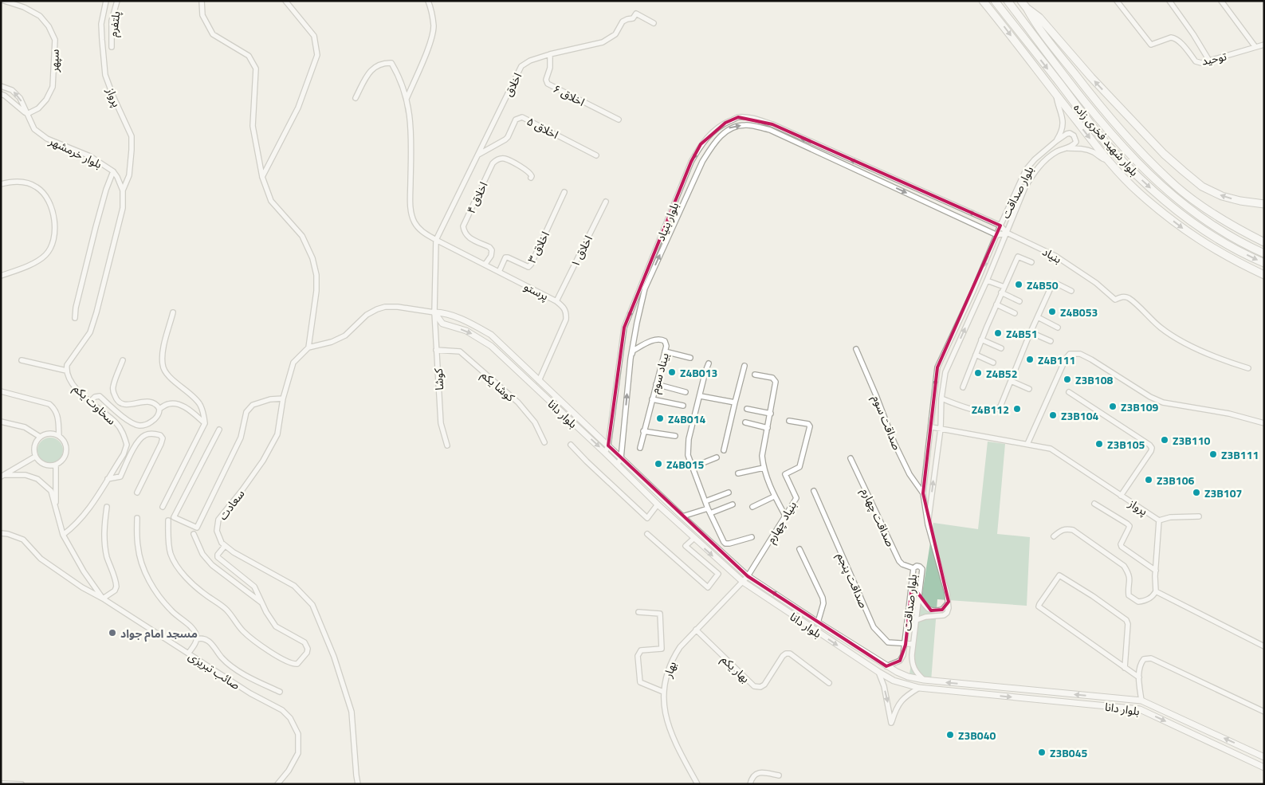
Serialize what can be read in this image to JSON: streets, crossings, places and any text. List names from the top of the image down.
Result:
{
  "streets": {
    "main road": ["بلوار شهید فخری زاده"],
    "street": [
      "پلتفرم",
      "توحید",
      "سپهر",
      "اخلاق",
      "اخلاق ۶",
      "پرواز",
      "اخلاق ۵",
      "بلوار خرمشهر",
      "بلوار صداقت",
      "اخلاق ۴",
      "بلوار بنیاد",
      "اخلاق ۳",
      "اخلاق ۱",
      "بنیاد",
      "پرستو",
      "بیناد سوم",
      "کوشا",
      "کوشا یکم",
      "سخاوت یکم",
      "بلوار دانا",
      "صداقت سوم",
      "سعادت",
      "صداقت چهارم",
      "بنیاد چهارم",
      "صداقت پنجم",
      "بهار یکم",
      "بهار",
      "صائب تبریزی"
    ]
  },
  "crossings": [
    ["سپهر", "بلوار خرمشهر"],
    ["اخلاق", "اخلاق ۶"],
    ["اخلاق", "اخلاق ۵"],
    ["اخلاق", "پرستو"],
    ["پرواز", "بلوار خرمشهر"],
    ["پرواز", "بلوار صداقت"],
    ["بلوار صداقت", "بلوار بنیاد"],
    ["بلوار صداقت", "بنیاد"],
    ["بلوار صداقت", "بلوار دانا"],
    ["بلوار صداقت", "صداقت سوم"],
    ["بلوار صداقت", "صداقت چهارم"],
    ["بلوار صداقت", "صداقت پنجم"],
    ["اخلاق ۴", "پرستو"],
    ["بلوار بنیاد", "بیناد سوم"],
    ["بلوار بنیاد", "بلوار دانا"],
    ["اخلاق ۳", "پرستو"],
    ["اخلاق ۱", "پرستو"],
    ["پرستو", "بلوار دانا"],
    ["کوشا", "کوشا یکم"],
    ["کوشا", "بلوار دانا"],
    ["کوشا", "سعادت"],
    ["سخاوت یکم", "صائب تبریزی"],
    ["بلوار دانا", "سعادت"],
    ["بلوار دانا", "بنیاد چهارم"],
    ["بلوار دانا", "بهار"],
    ["بنیاد چهارم", "بهار"],
    ["بهار یکم", "بهار"]
  ],
  "places": [
    "Z4B50",
    "Z4B053",
    "Z4B51",
    "Z4B111",
    "Z4B013",
    "Z4B52",
    "Z3B108",
    "Z3B109",
    "Z4B112",
    "Z3B104",
    "Z4B014",
    "Z3B110",
    "Z3B105",
    "Z3B111",
    "Z4B015",
    "Z3B106",
    "Z3B107",
    "مسجد امام جواد",
    "Z3B040",
    "Z3B045"
  ]
}
